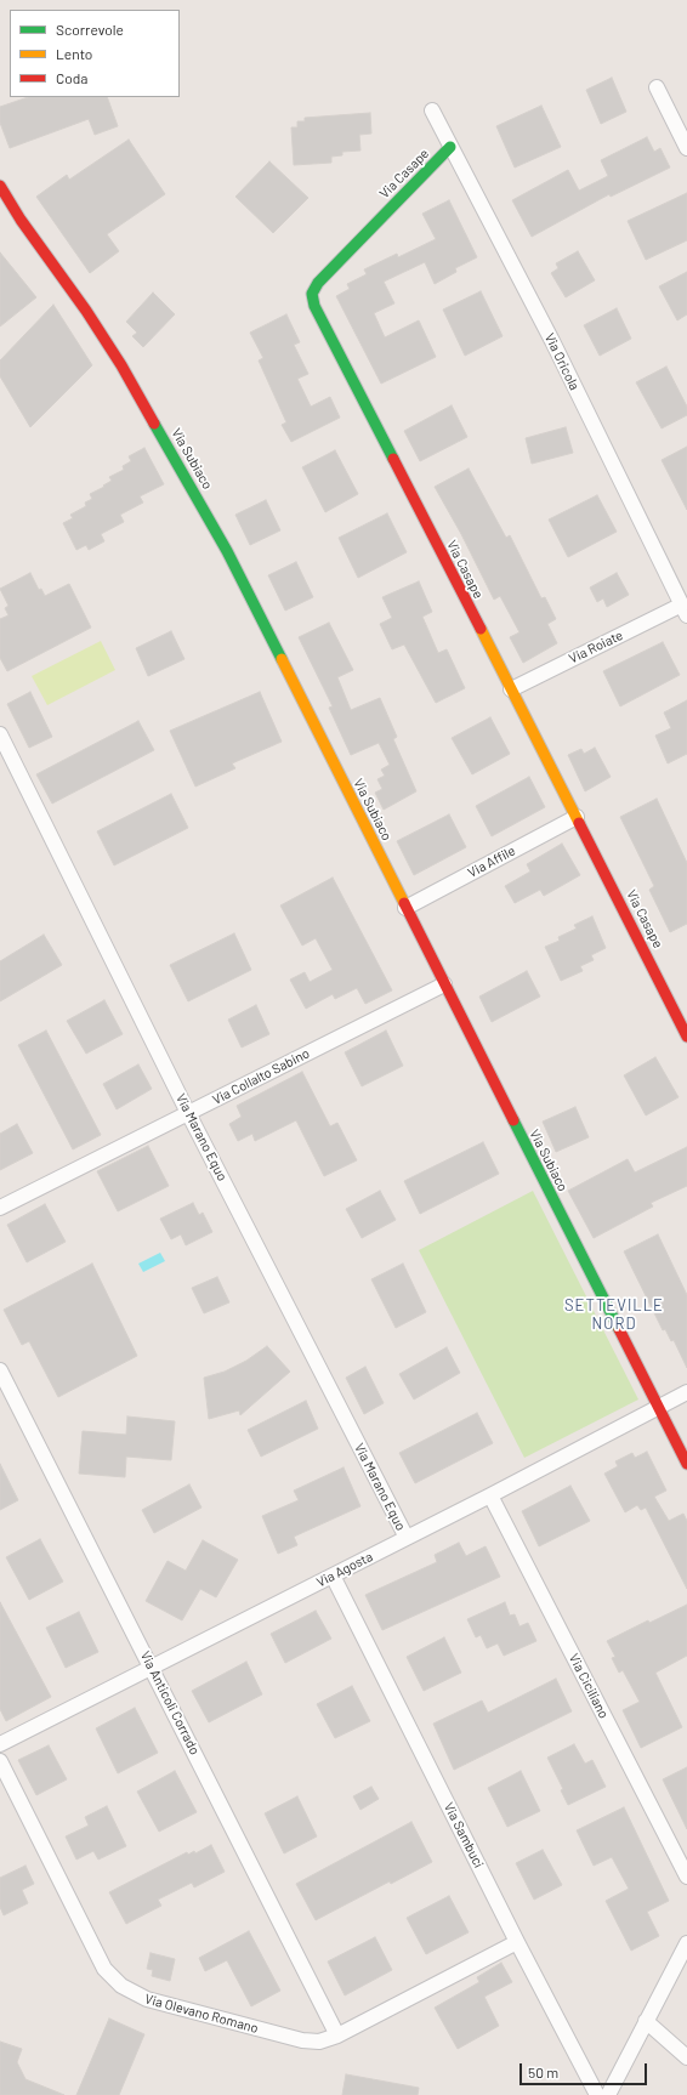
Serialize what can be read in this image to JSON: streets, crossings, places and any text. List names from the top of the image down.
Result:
{
  "streets": {
    "street": [
      "Via Casape",
      "Via Oricola",
      "Via Subiaco",
      "Via Roiate",
      "Via Affile",
      "Via Collalto Sabino",
      "Via Marano Equo",
      "Via Agosta",
      "Via Ciciliano",
      "Via Anticoli Corrado",
      "Via Sambuci",
      "Via Olevano Romano"
    ]
  },
  "crossings": [
    ["Via Casape", "Via Oricola"],
    ["Via Casape", "Via Roiate"],
    ["Via Casape", "Via Affile"],
    ["Via Oricola", "Via Roiate"],
    ["Via Subiaco", "Via Affile"],
    ["Via Subiaco", "Via Collalto Sabino"],
    ["Via Subiaco", "Via Agosta"],
    ["Via Collalto Sabino", "Via Marano Equo"],
    ["Via Marano Equo", "Via Agosta"],
    ["Via Agosta", "Via Ciciliano"],
    ["Via Agosta", "Via Anticoli Corrado"],
    ["Via Agosta", "Via Sambuci"],
    ["Via Anticoli Corrado", "Via Olevano Romano"],
    ["Via Sambuci", "Via Olevano Romano"]
  ],
  "districts": ["SETTEVILLE NORD"],
  "legend": ["Scorrevole", "Lento", "Coda"],
  "scale_bar": "50 m"
}
